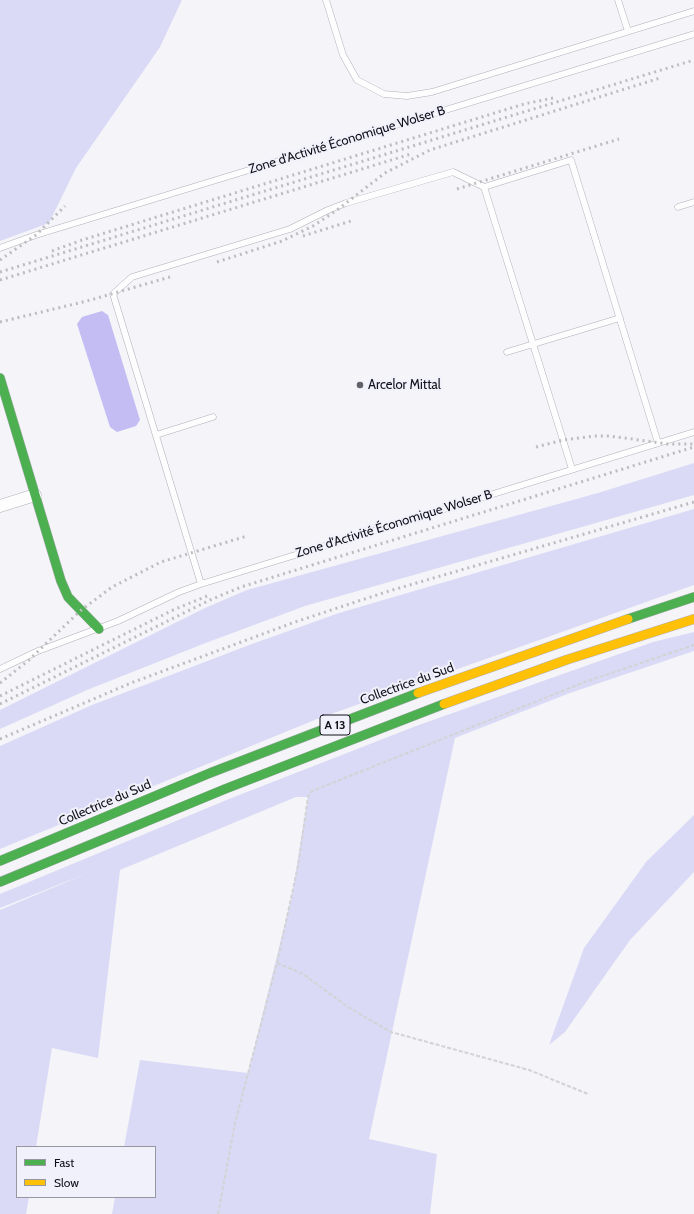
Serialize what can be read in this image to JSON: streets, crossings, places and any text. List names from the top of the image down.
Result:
{
  "streets": {
    "main road": ["Collectrice du Sud", "A 13"],
    "lane": ["Zone d'Activité Économique Wolser B"]
  },
  "places": ["Arcelor Mittal"],
  "legend": ["Fast", "Slow"]
}
